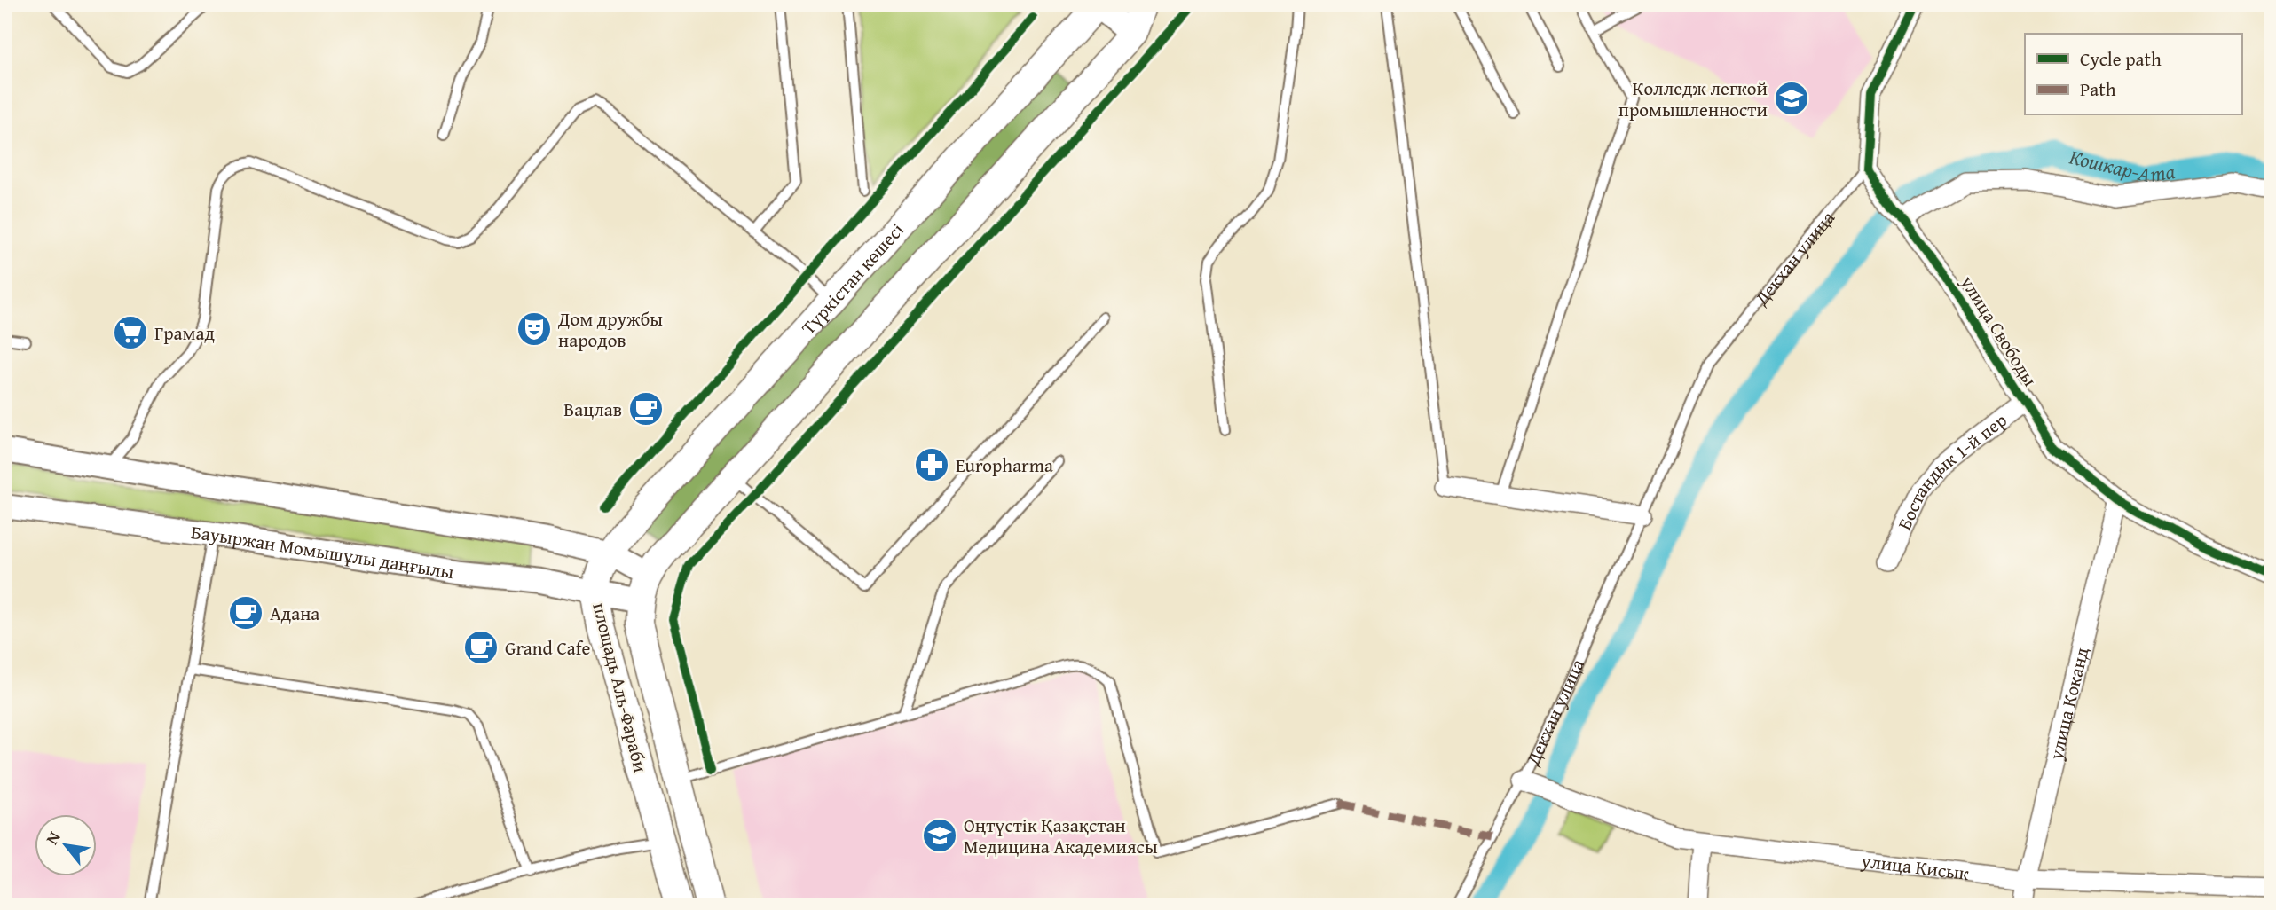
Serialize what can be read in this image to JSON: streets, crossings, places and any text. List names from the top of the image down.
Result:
{
  "streets": {
    "main road": ["Түркістан көшесі", "площадь Аль-Фараби"],
    "street": [
      "улица Свободы",
      "Бостандык 1-й пер",
      "Бауыржан Момышұлы даңғылы",
      "улица Коканд",
      "улица Кисык"
    ],
    "lane": ["Декхан улица"]
  },
  "crossings": [
    ["Декхан улица", "улица Свободы"],
    ["Декхан улица", "улица Кисык"],
    ["Түркістан көшесі", "площадь Аль-Фараби"],
    ["улица Свободы", "Бостандык 1-й пер"],
    ["улица Свободы", "улица Коканд"],
    ["Бауыржан Момышұлы даңғылы", "площадь Аль-Фараби"],
    ["улица Коканд", "улица Кисык"]
  ],
  "water": ["Кошкар-Ата"],
  "places": {
    "school or university": ["Колледж легкой промышленности", "Оңтүстік Қазақстан Медицина Академиясы"],
    "theatre": ["Дом дружбы народов"],
    "supermarket": ["Грамад"],
    "cafe": ["Вацлав", "Адана", "Grand Cafe"],
    "pharmacy": ["Europharma"]
  },
  "legend": ["Cycle path", "Path"],
  "north": "top left"
}
